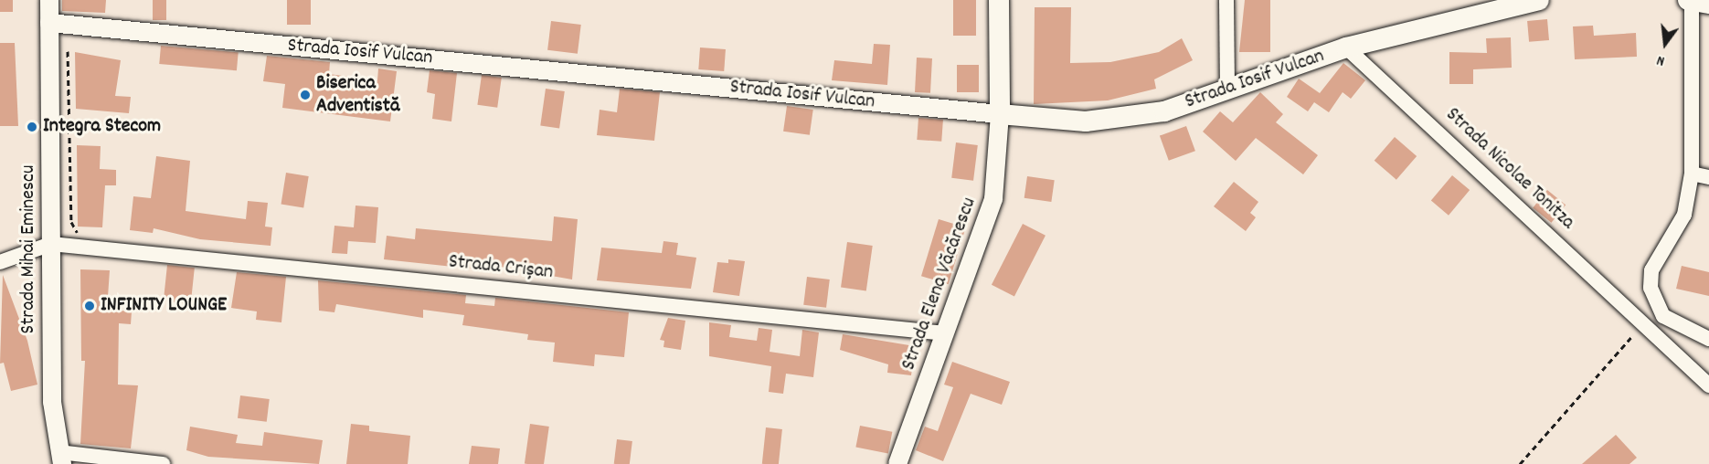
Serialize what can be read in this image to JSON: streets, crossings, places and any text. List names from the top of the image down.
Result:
{
  "streets": {
    "main road": ["Strada Iosif Vulcan"],
    "street": [
      "Strada Nicolae Tonitza",
      "Strada Mihai Eminescu",
      "Strada Crișan",
      "Strada Elena Văcărescu"
    ]
  },
  "crossings": [
    ["Strada Iosif Vulcan", "Strada Nicolae Tonitza"],
    ["Strada Iosif Vulcan", "Strada Mihai Eminescu"],
    ["Strada Iosif Vulcan", "Strada Elena Văcărescu"],
    ["Strada Mihai Eminescu", "Strada Crișan"],
    ["Strada Crișan", "Strada Elena Văcărescu"]
  ],
  "places": ["Biserica Adventistă", "Integra Stecom", "INFINITY LOUNGE"],
  "north": "bottom"
}
